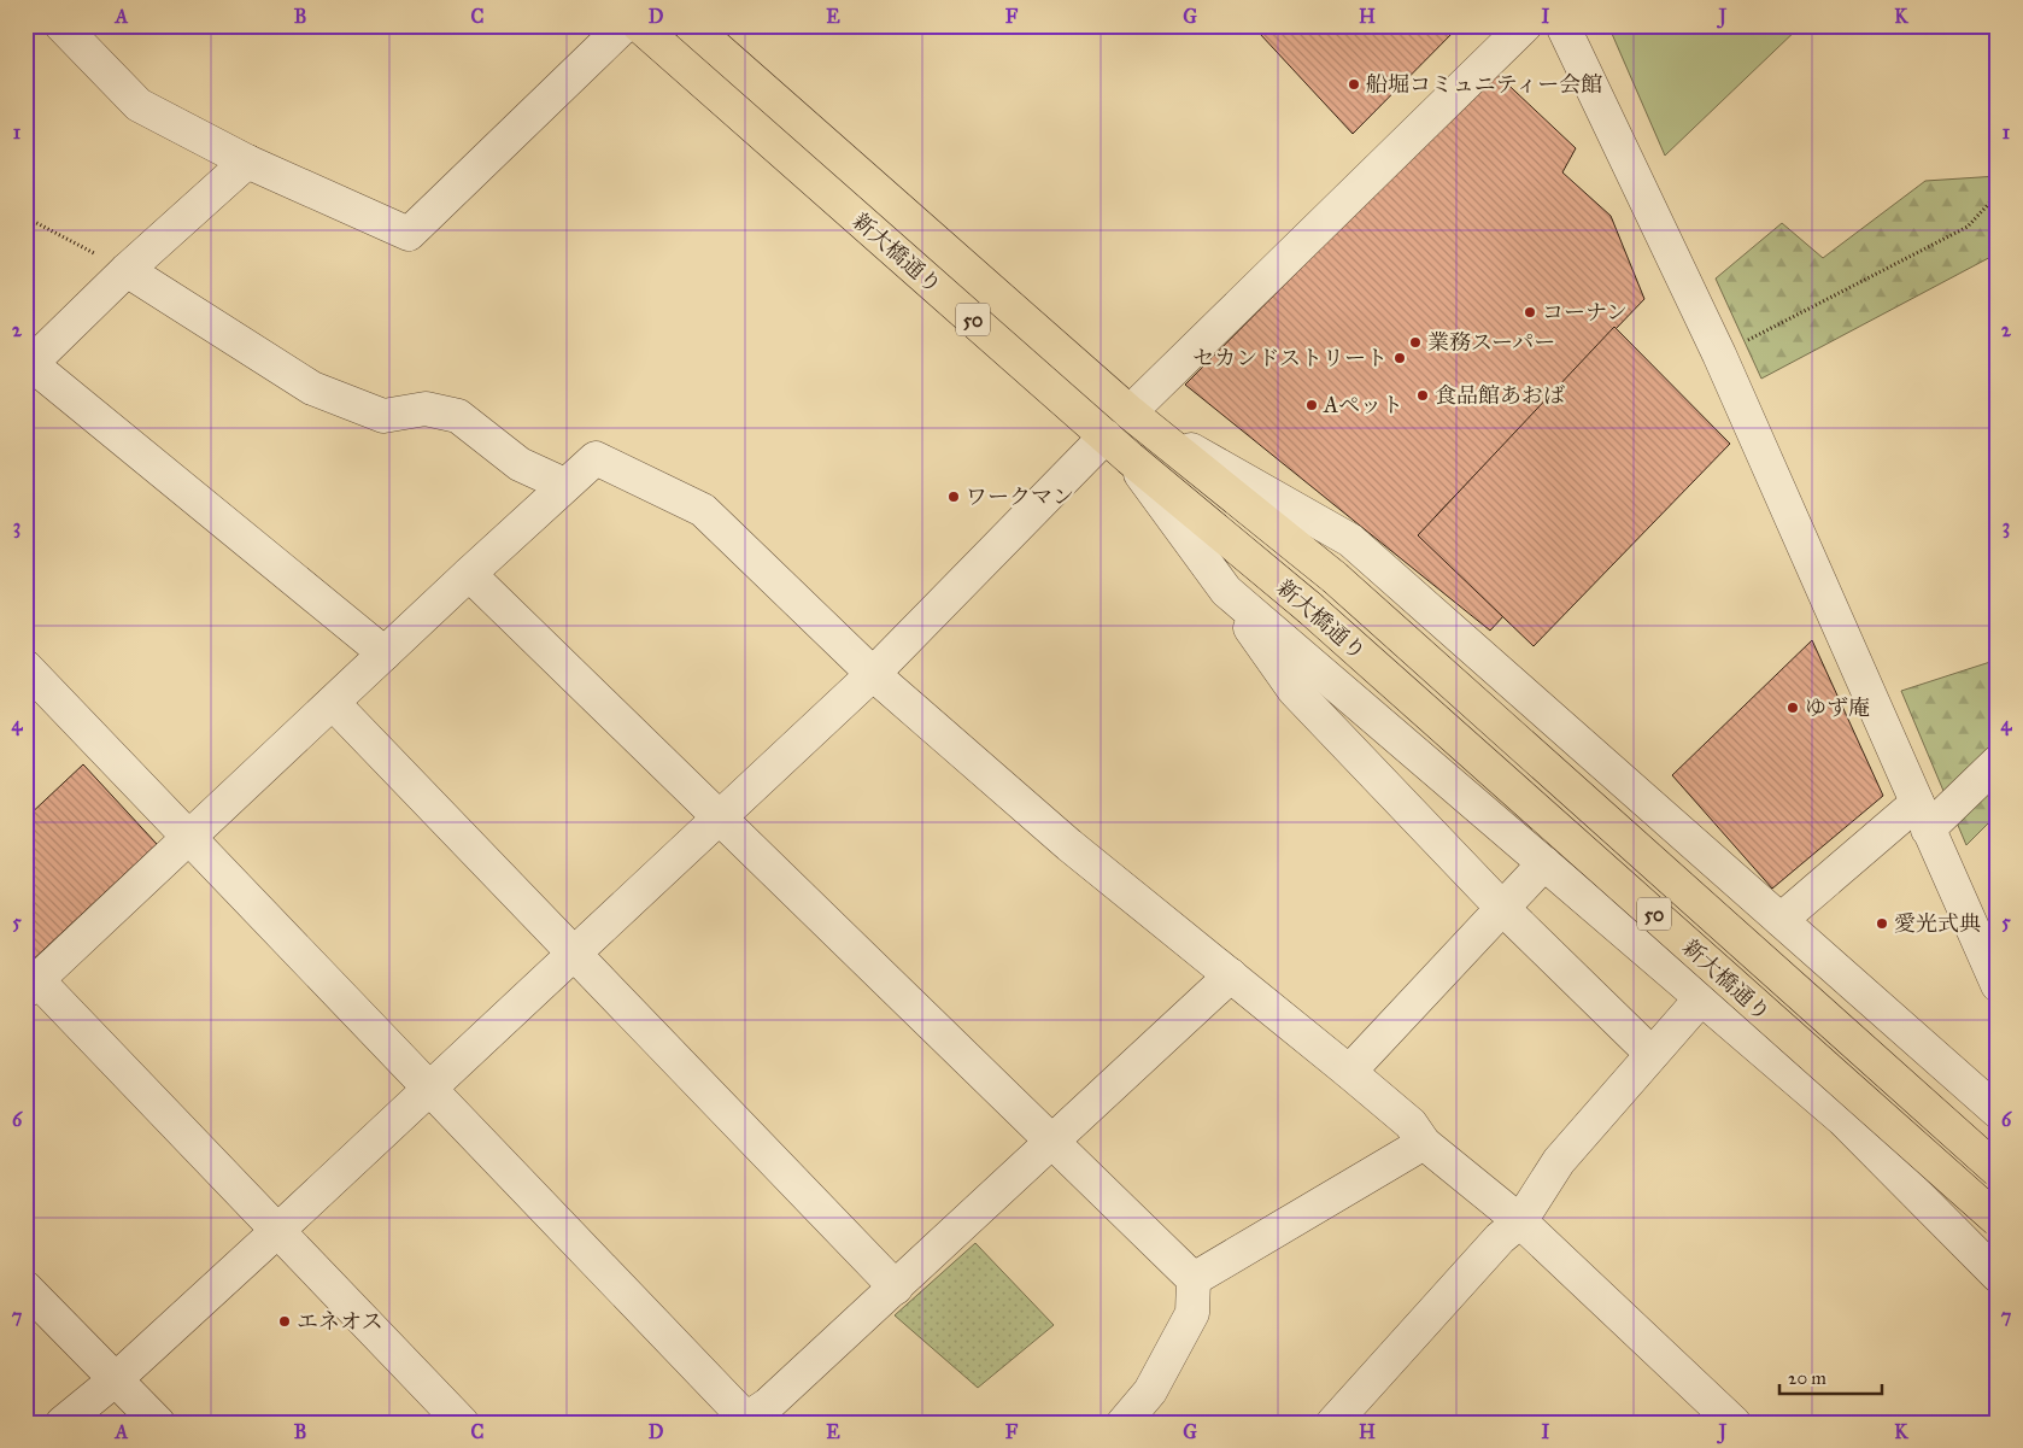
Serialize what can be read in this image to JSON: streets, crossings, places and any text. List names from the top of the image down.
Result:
{
  "streets": {
    "main road": ["新大橋通り", "50"]
  },
  "places": [
    "船堀コミュニティー会館",
    "コーナン",
    "業務スーパー",
    "セカンドストリート",
    "食品館あおば",
    "Aペット",
    "ワークマン",
    "ゆず庵",
    "愛光式典",
    "エネオス"
  ],
  "scale_bar": "20 m",
  "grid": {
    "columns": [
      "A",
      "B",
      "C",
      "D",
      "E",
      "F",
      "G",
      "H",
      "I",
      "J",
      "K"
    ],
    "rows": [
      "1",
      "2",
      "3",
      "4",
      "5",
      "6",
      "7"
    ]
  }
}
